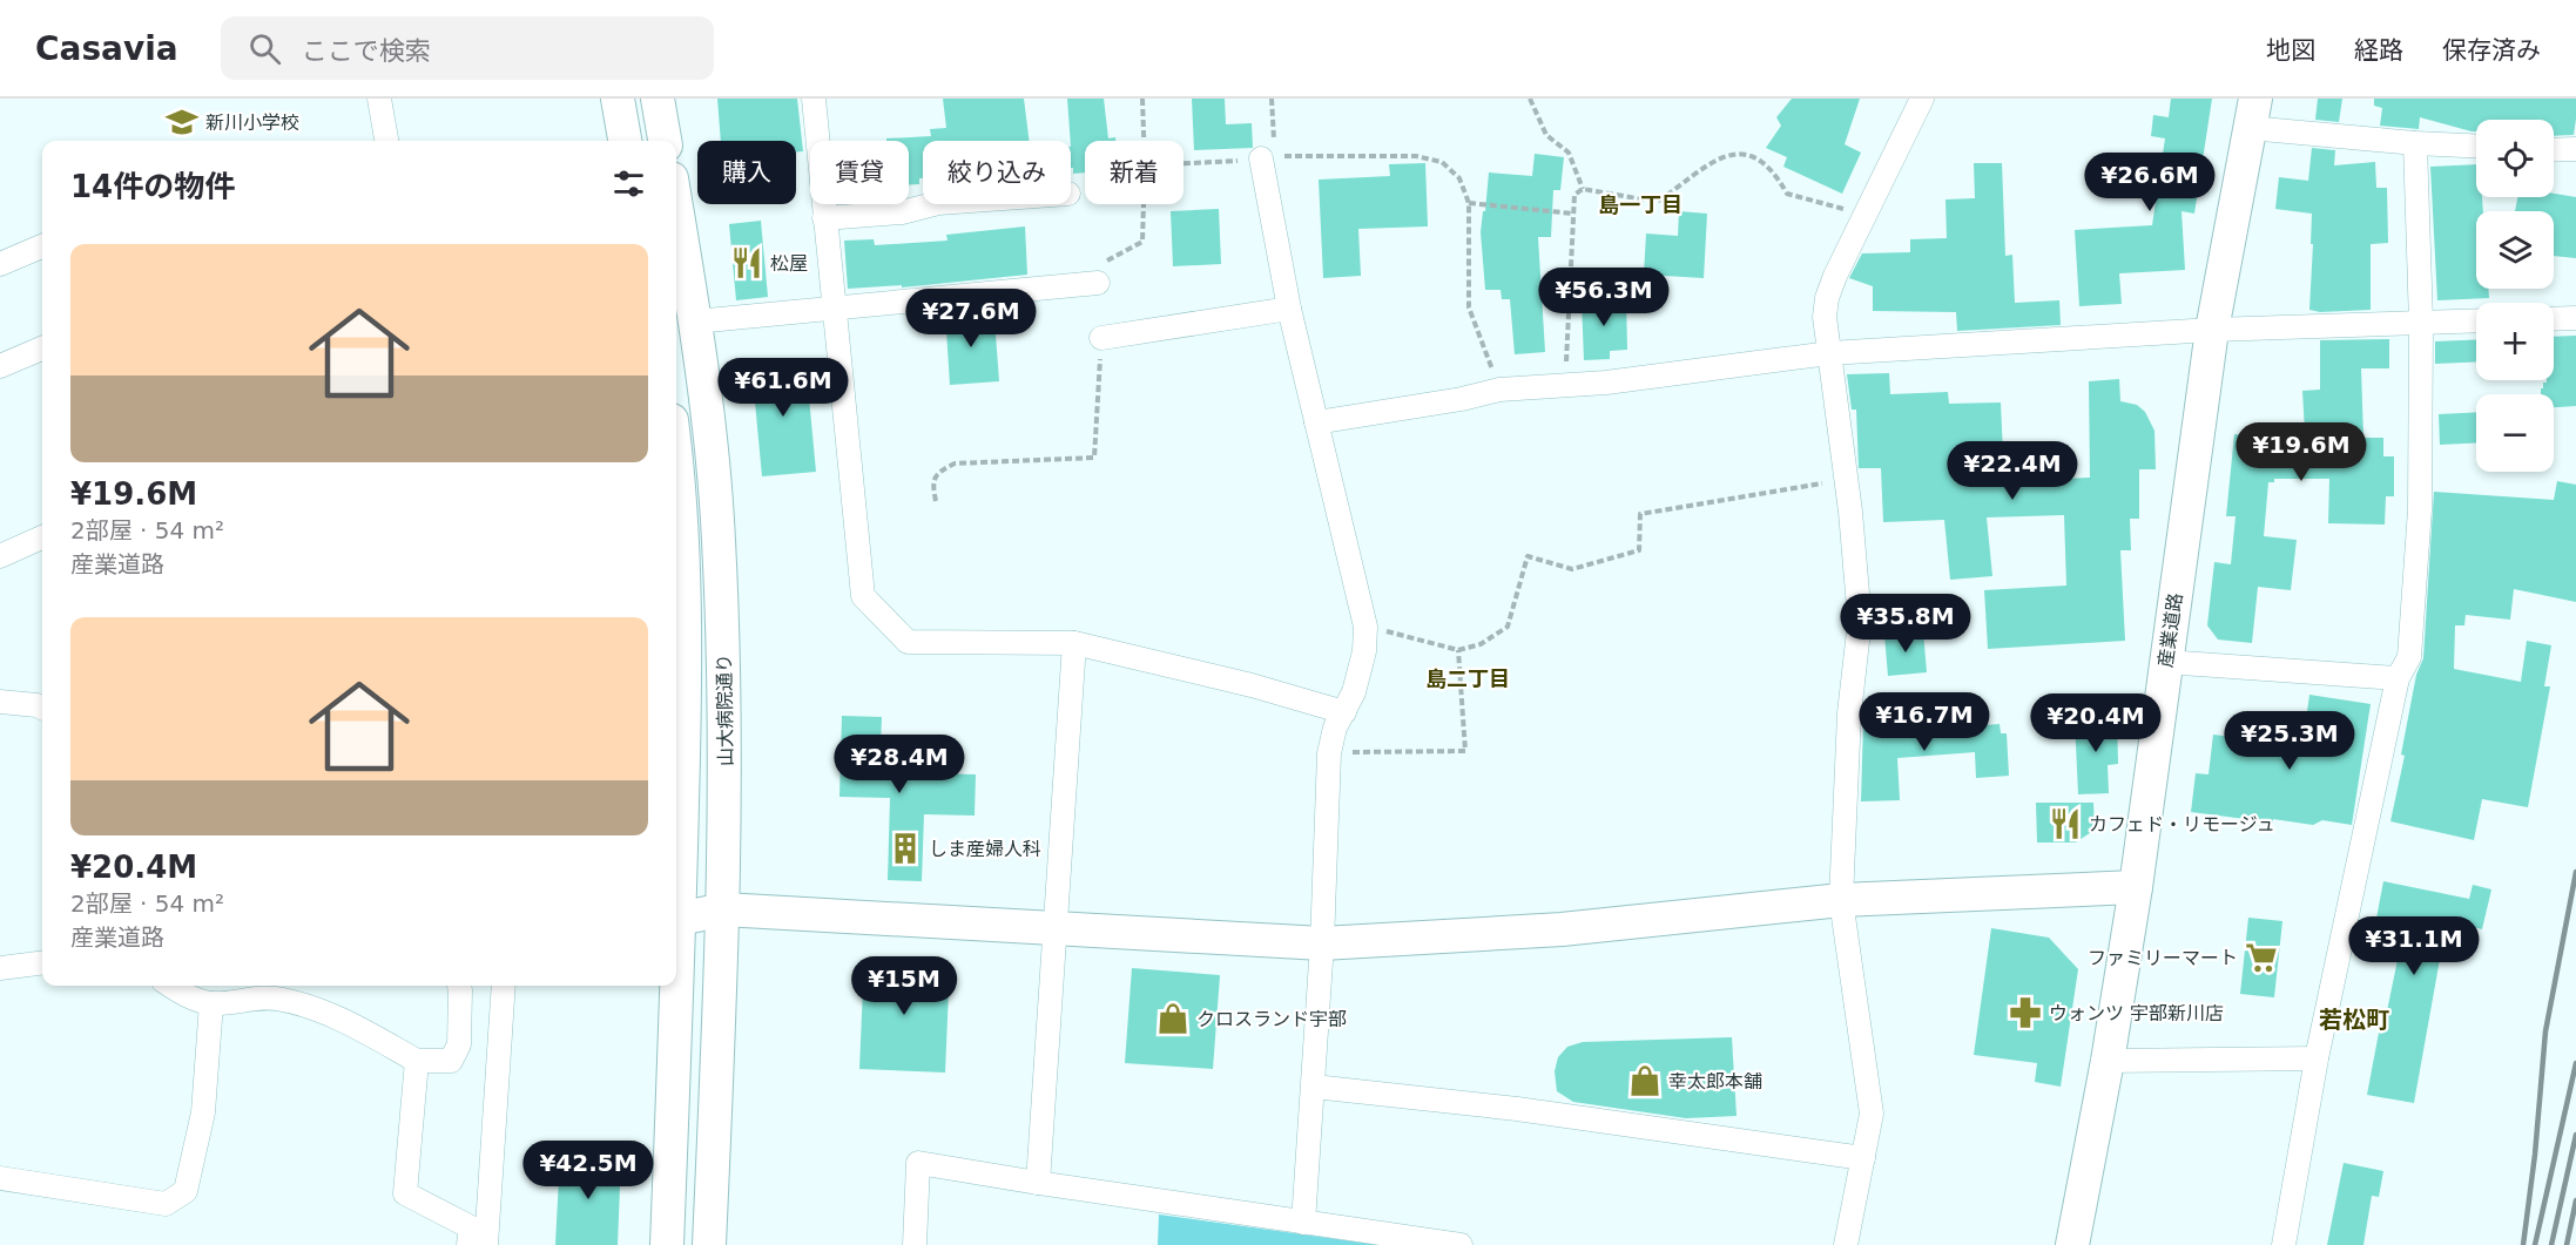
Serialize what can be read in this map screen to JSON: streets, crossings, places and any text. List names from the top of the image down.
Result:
{
  "streets": {
    "street": ["産業道路", "山大病院通り"]
  },
  "districts": ["島一丁目", "島二丁目", "若松町"],
  "places": {
    "school or university": ["新川小学校"],
    "restaurant": ["松屋", "カフェド・リモージュ"],
    "building": ["しま産婦人科"],
    "supermarket": ["ファミリーマート"],
    "pharmacy": ["ウォンツ 宇部新川店"],
    "shop": ["クロスランド宇部", "幸太郎本舗"]
  },
  "page": {
    "header": "Casavia",
    "search": "ここで検索",
    "nav": ["地図", "経路", "保存済み"],
    "map_buttons": ["+", "−"],
    "chip": [
      "購入",
      "賃貸",
      "絞り込み",
      "新着"
    ],
    "heading": "14件の物件",
    "price": [
      "¥26.6M",
      "¥56.3M",
      "¥27.6M",
      "¥61.6M",
      "¥19.6M",
      "¥22.4M",
      "¥35.8M",
      "¥16.7M",
      "¥20.4M",
      "¥25.3M",
      "¥28.4M",
      "¥31.1M",
      "¥15M",
      "¥42.5M"
    ],
    "list": [
      {
        "name": "¥19.6M",
        "note": "2部屋 · 54 m² · 産業道路"
      },
      {
        "name": "¥20.4M",
        "note": "2部屋 · 54 m² · 産業道路"
      }
    ]
  }
}
